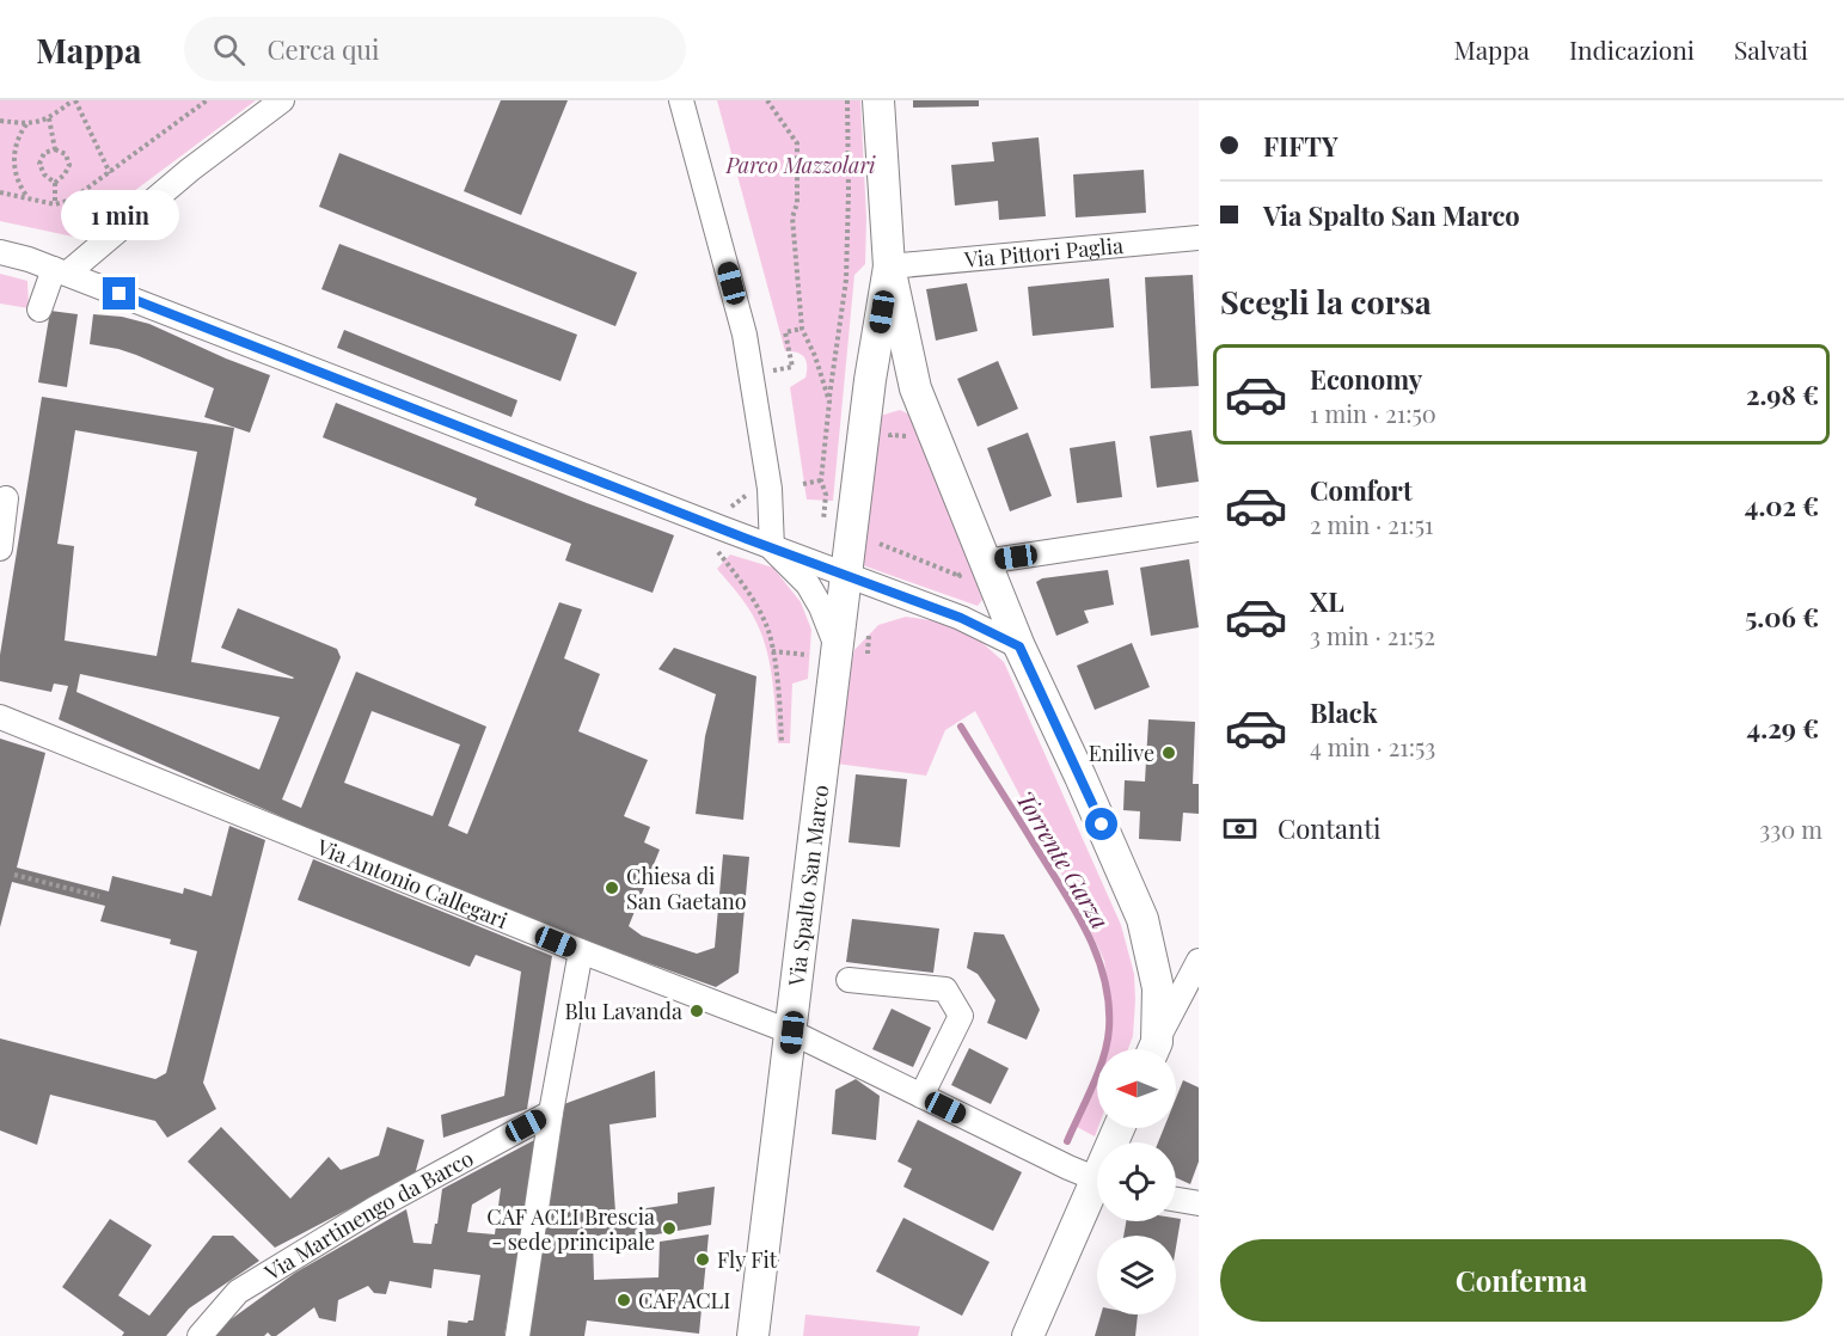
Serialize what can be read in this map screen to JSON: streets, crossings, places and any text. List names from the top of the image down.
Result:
{
  "streets": {
    "main road": ["Via Spalto San Marco"],
    "street": ["Via Pittori Paglia", "Via Antonio Callegari", "Via Martinengo da Barco"]
  },
  "crossings": [
    ["Via Pittori Paglia", "Via Spalto San Marco"],
    ["Via Antonio Callegari", "Via Spalto San Marco"]
  ],
  "water": ["Torrente Garza"],
  "parks": ["Parco Mazzolari"],
  "places": [
    "Enilive",
    "Chiesa di San Gaetano",
    "Blu Lavanda",
    "CAF ACLI Brescia - sede principale",
    "Fly Fit",
    "CAF ACLI"
  ],
  "north": "left",
  "page": {
    "header": "Mappa",
    "search": "Cerca qui",
    "nav": ["Mappa", "Indicazioni", "Salvati"],
    "banner": ["FIFTY", "Via Spalto San Marco"],
    "bubble": "1 min",
    "heading": "Scegli la corsa",
    "list": [
      {
        "name": "Economy",
        "note": "1 min · 21:50",
        "value": "2.98 €"
      },
      {
        "name": "Comfort",
        "note": "2 min · 21:51",
        "value": "4.02 €"
      },
      {
        "name": "XL",
        "note": "3 min · 21:52",
        "value": "5.06 €"
      },
      {
        "name": "Black",
        "note": "4 min · 21:53",
        "value": "4.29 €"
      }
    ],
    "pay": ["Contanti", "330 m"],
    "buttons": "Conferma"
  }
}
